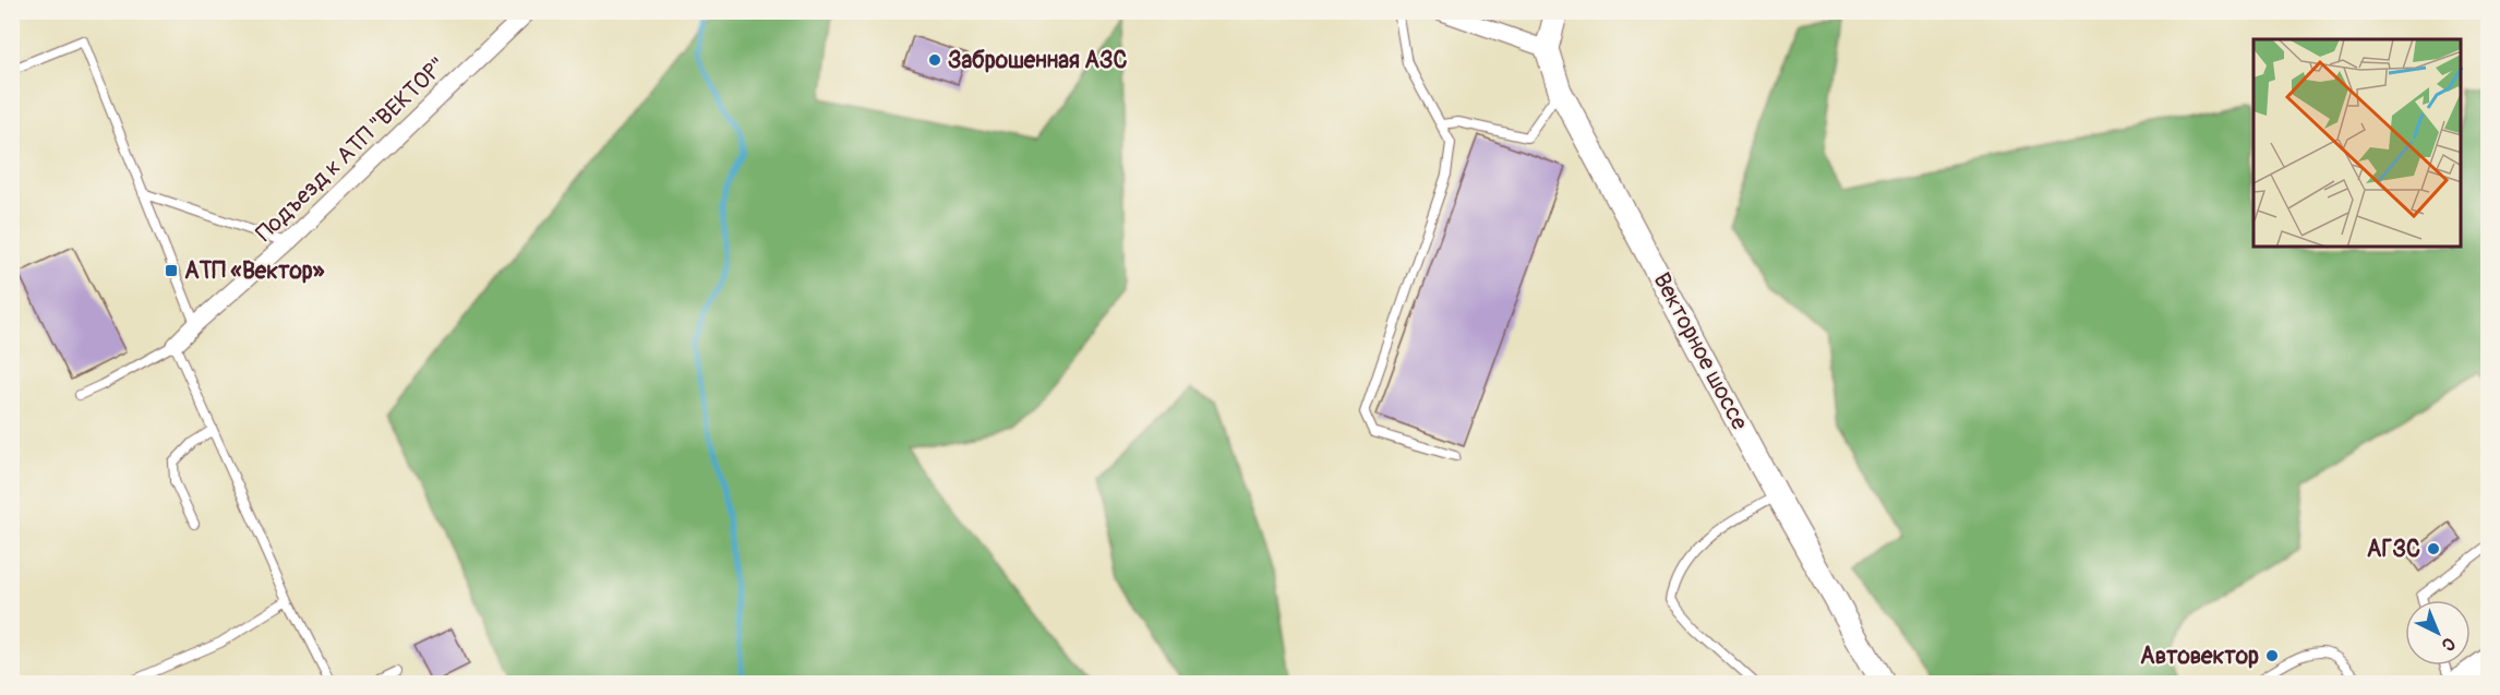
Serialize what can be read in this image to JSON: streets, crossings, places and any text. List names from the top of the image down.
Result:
{
  "streets": {
    "main road": ["Векторное шоссе"],
    "street": ["Подъезд к АТП \"ВЕКТОР\""]
  },
  "places": {
    "other": ["Заброшенная АЗС", "АГЗС", "Автовектор"],
    "transit": ["АТП «Вектор»"]
  },
  "north": "bottom right"
}
